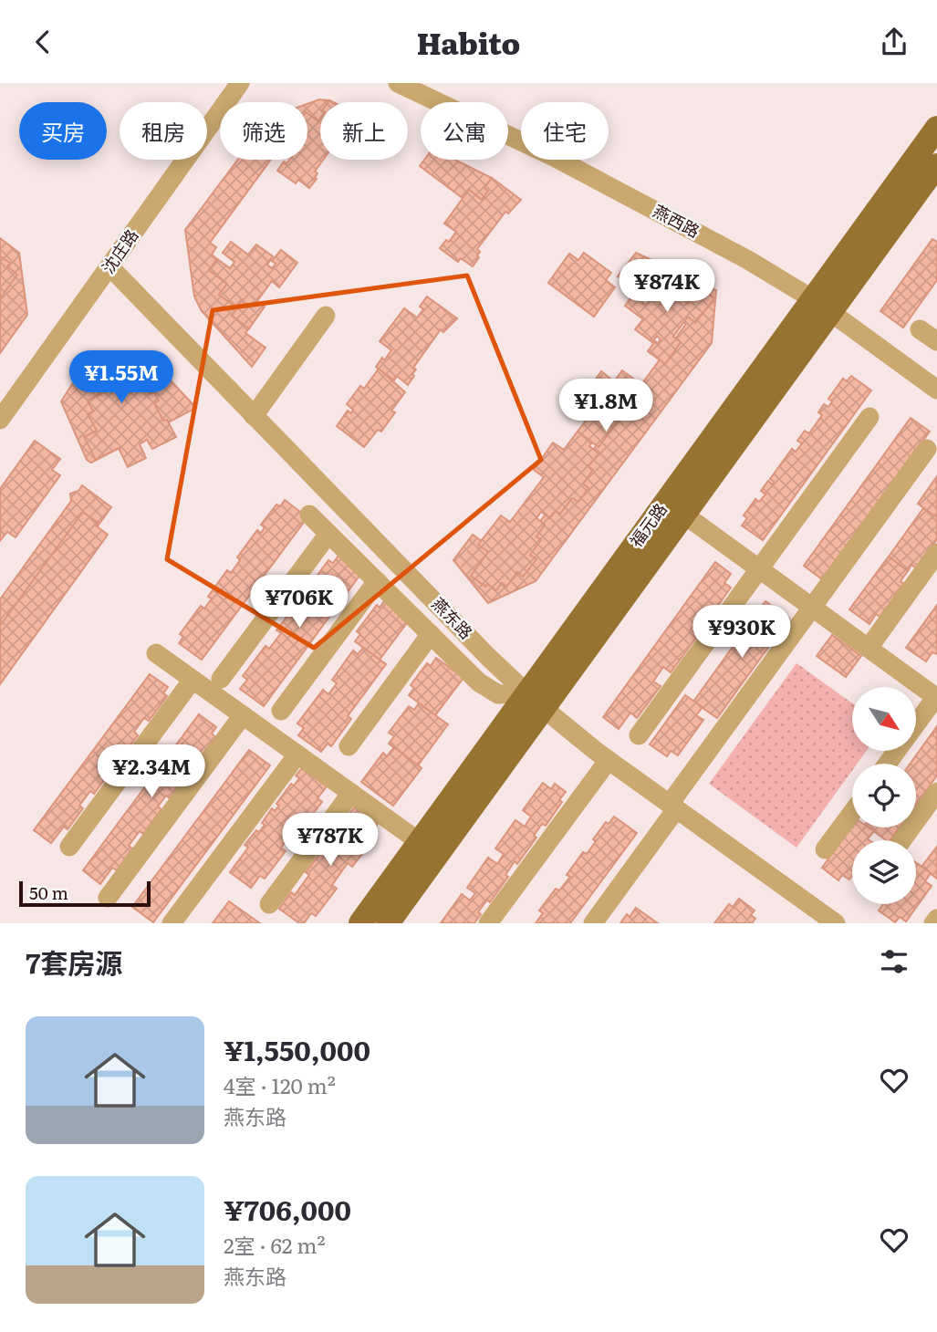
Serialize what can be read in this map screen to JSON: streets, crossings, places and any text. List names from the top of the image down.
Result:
{
  "streets": {
    "main road": ["福元路"],
    "street": ["燕西路", "沈庄路", "燕东路"]
  },
  "crossings": [
    ["燕西路", "福元路"],
    ["沈庄路", "燕东路"],
    ["福元路", "燕东路"]
  ],
  "scale_bar": "50 m",
  "north": "bottom right",
  "page": {
    "header": "Habito",
    "chip": [
      "买房",
      "租房",
      "筛选",
      "新上",
      "公寓",
      "住宅"
    ],
    "price": [
      "¥874K",
      "¥1.55M",
      "¥1.8M",
      "¥706K",
      "¥930K",
      "¥2.34M",
      "¥787K"
    ],
    "scale": "50 m",
    "heading": "7套房源",
    "list": [
      {
        "name": "¥1,550,000",
        "note": "4室 · 120 m² · 燕东路"
      },
      {
        "name": "¥706,000",
        "note": "2室 · 62 m² · 燕东路"
      }
    ]
  }
}
